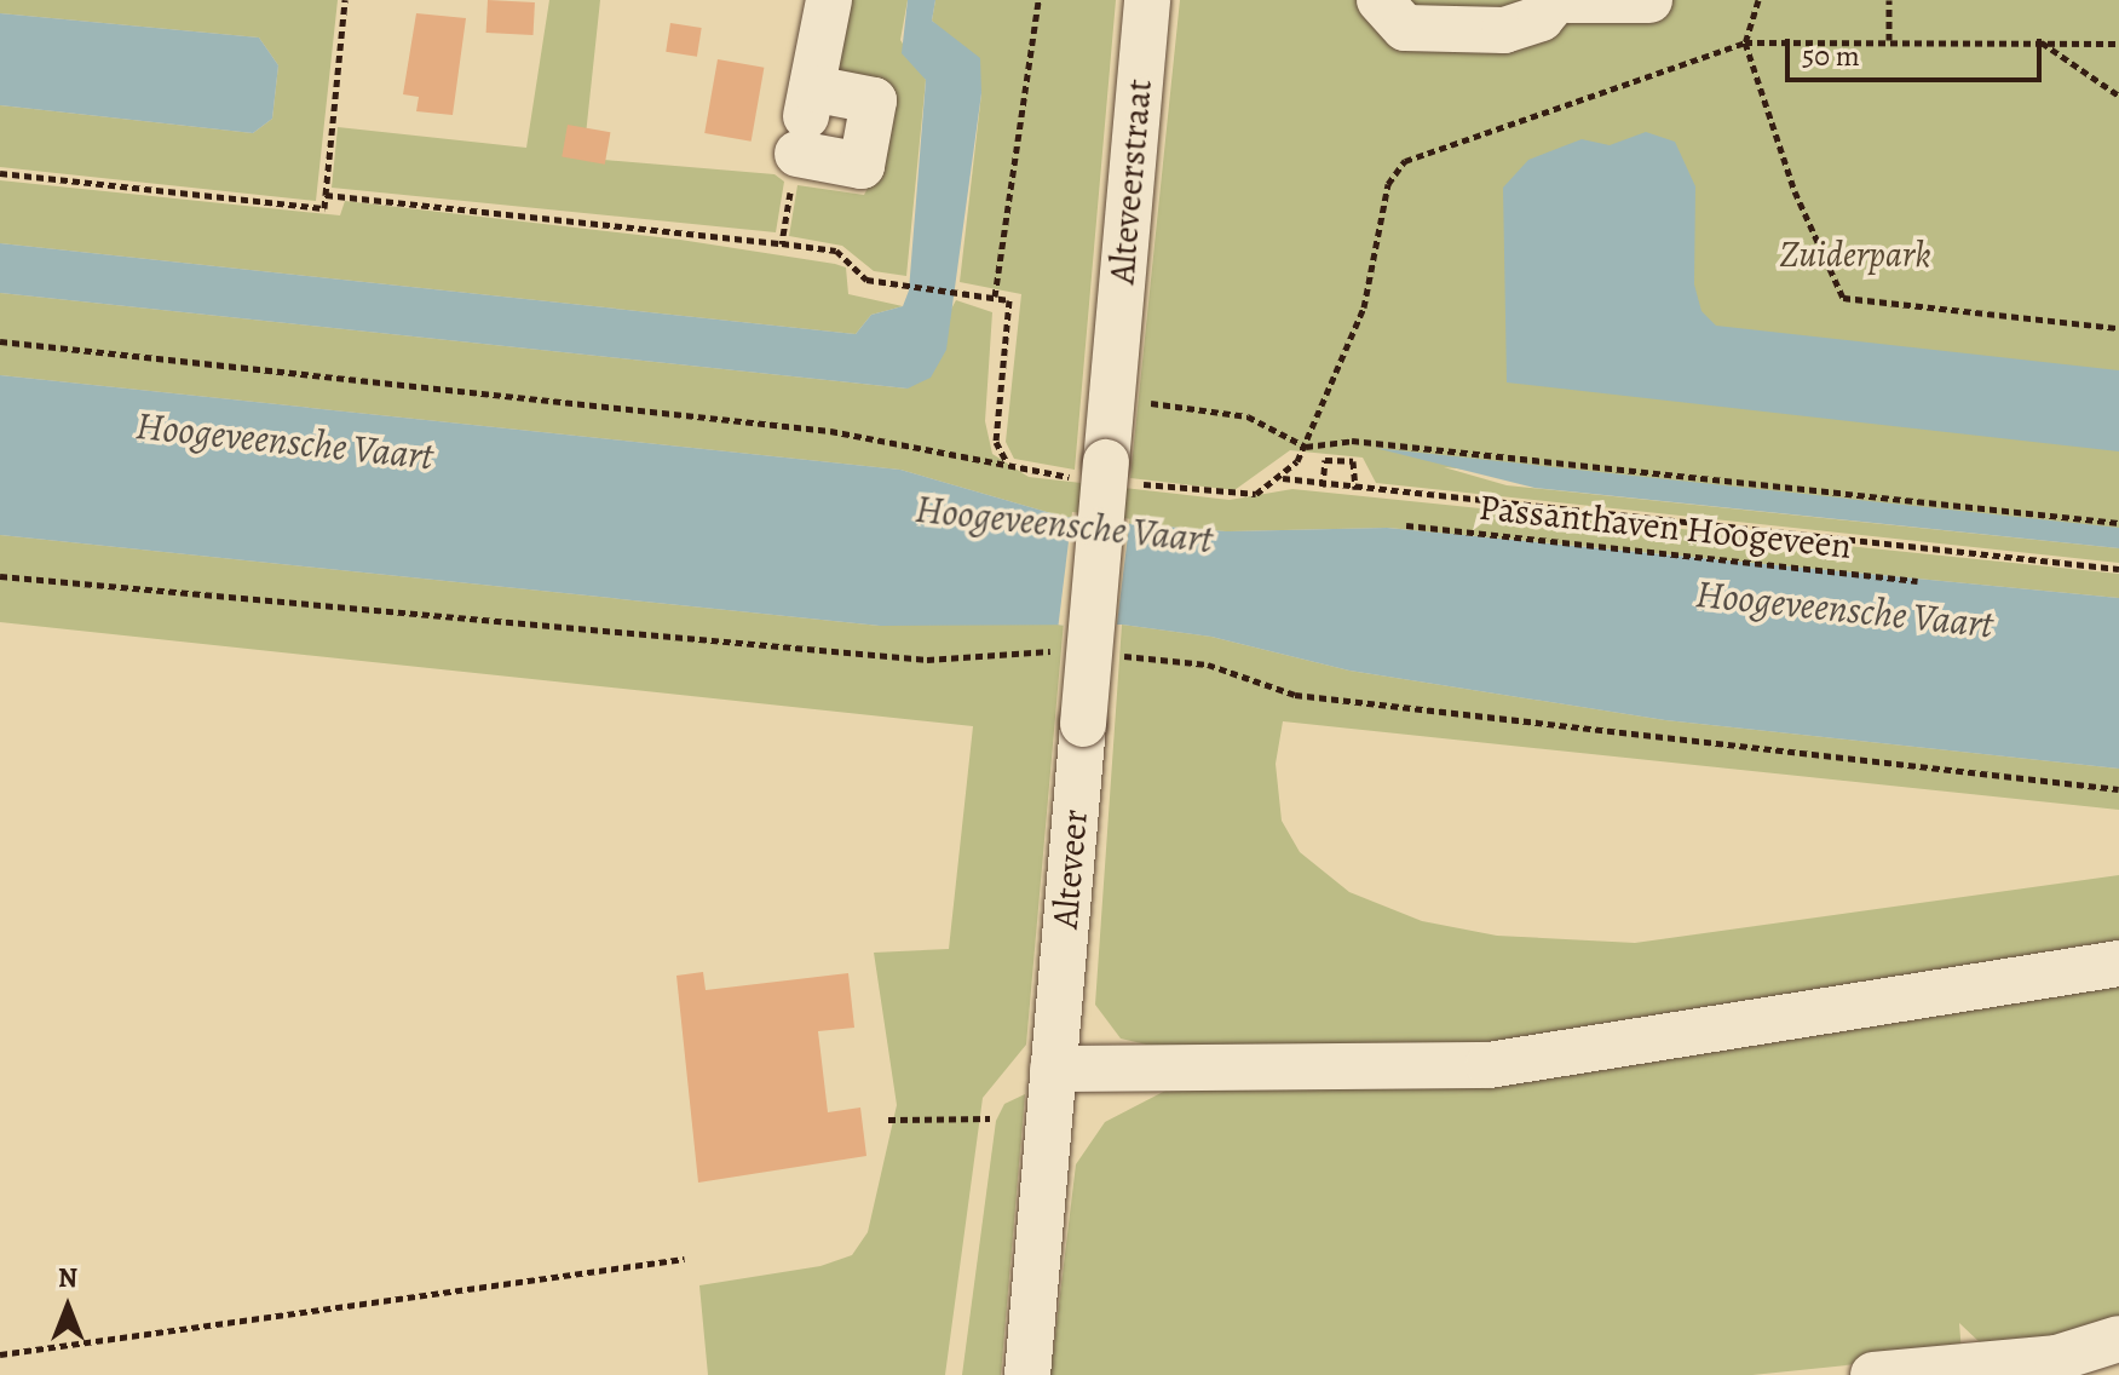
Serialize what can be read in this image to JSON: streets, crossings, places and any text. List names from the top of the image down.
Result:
{
  "streets": {
    "street": ["Alteveerstraat", "Alteveer"],
    "path": ["Passanthaven Hoogeveen"]
  },
  "crossings": [
    ["Alteveerstraat", "Alteveer"]
  ],
  "water": ["Hoogeveensche Vaart"],
  "parks": ["Zuiderpark"],
  "scale_bar": "50 m",
  "north": "top"
}
